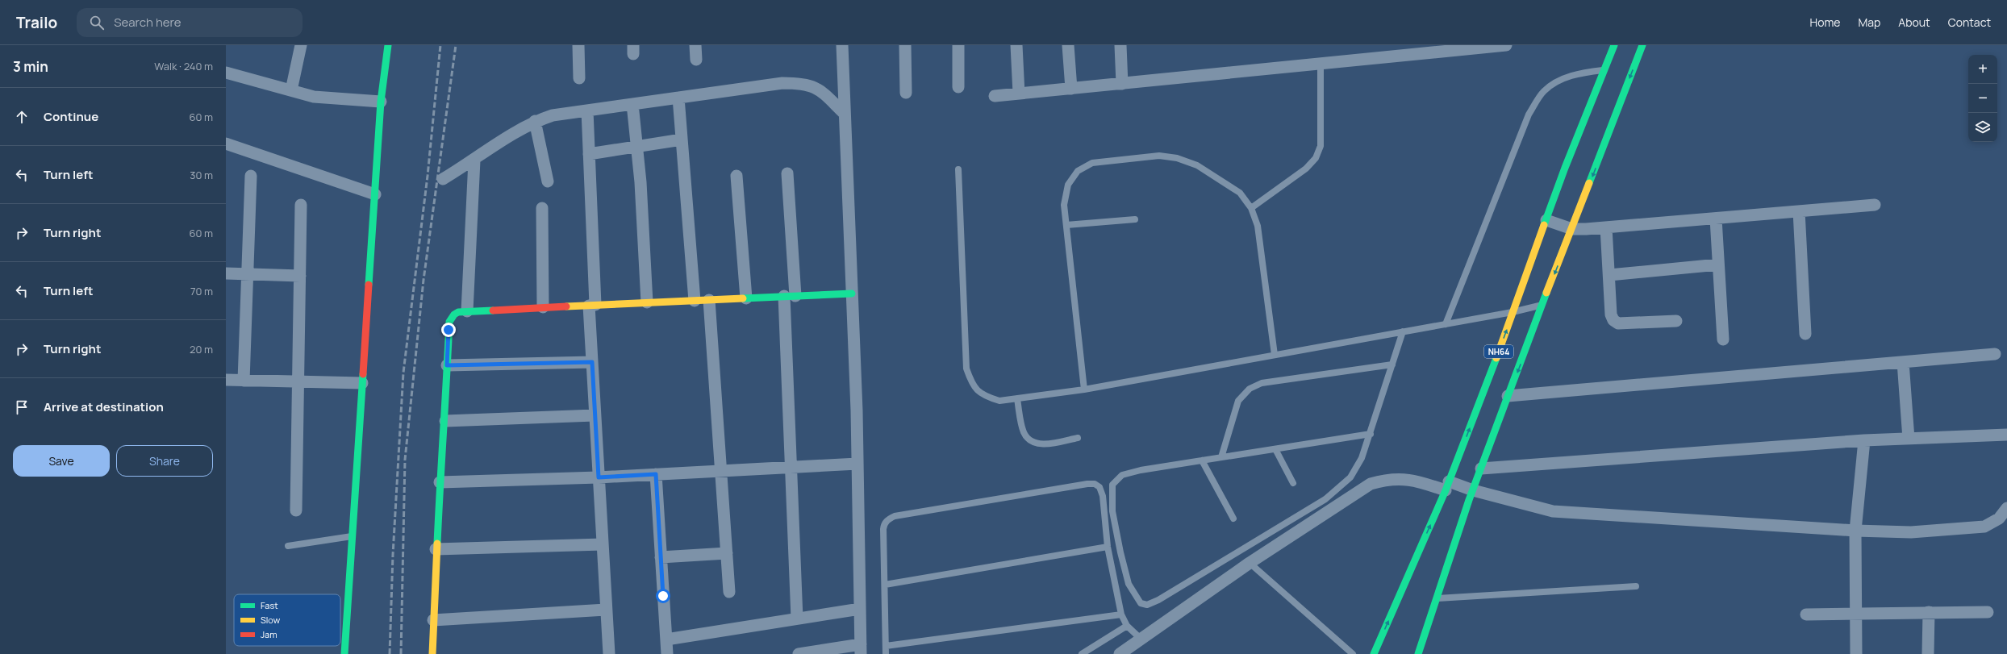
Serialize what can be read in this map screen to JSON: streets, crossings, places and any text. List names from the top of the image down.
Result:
{
  "streets": {
    "main road": ["NH64"]
  },
  "legend": ["Fast", "Slow", "Jam"],
  "page": {
    "header": "Trailo",
    "search": "Search here",
    "nav": [
      "Home",
      "Map",
      "About",
      "Contact"
    ],
    "heading": ["3 min", "Walk · 240 m"],
    "map_buttons": ["+", "−"],
    "list": [
      ["Continue", "60 m"],
      ["Turn left", "30 m"],
      ["Turn right", "60 m"],
      ["Turn left", "70 m"],
      ["Turn right", "20 m"],
      "Arrive at destination"
    ],
    "buttons": ["Save", "Share"]
  }
}
